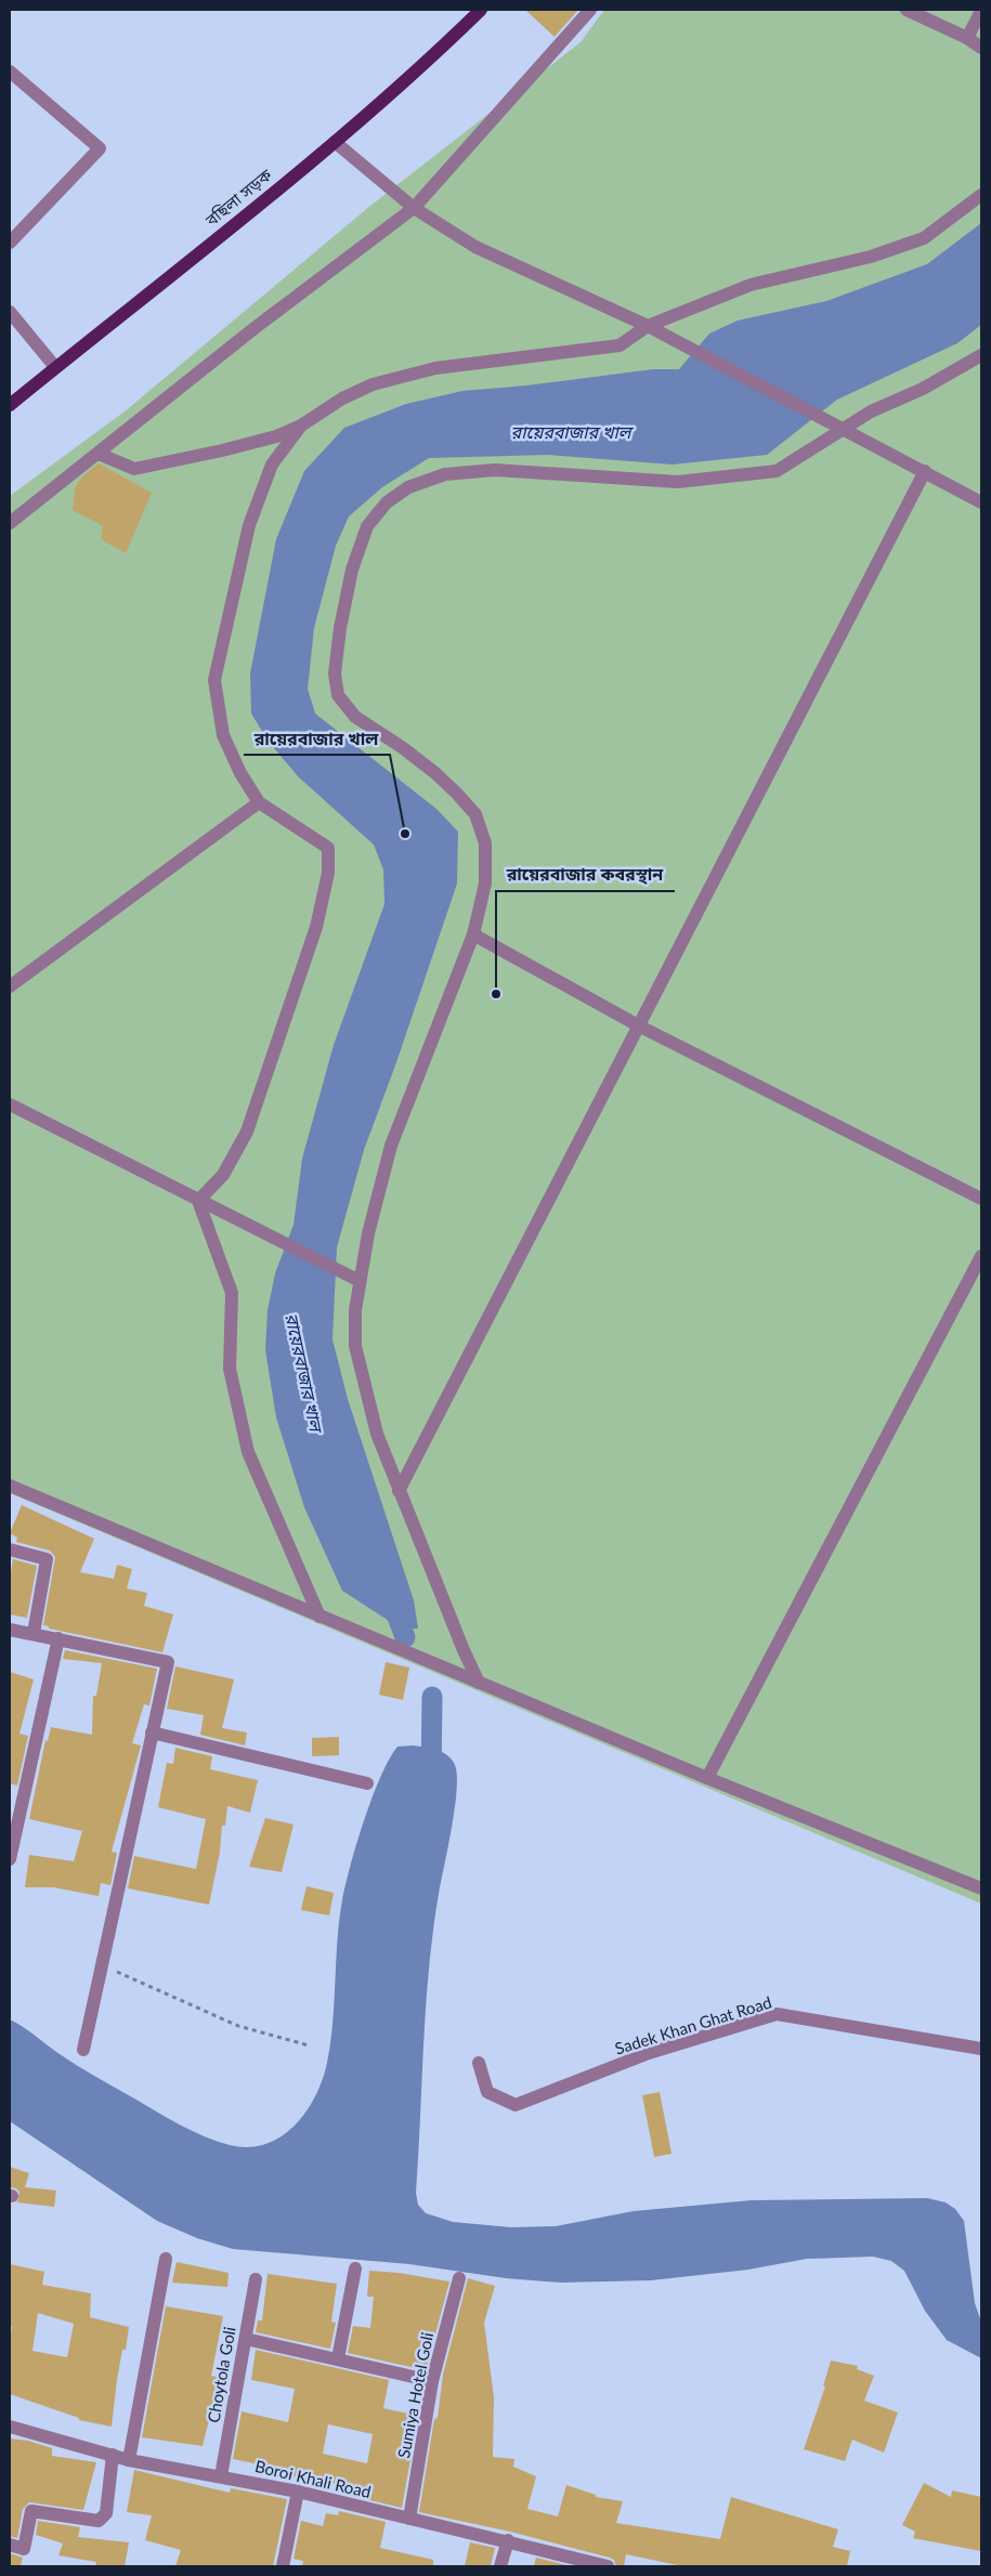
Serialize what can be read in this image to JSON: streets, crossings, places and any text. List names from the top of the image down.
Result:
{
  "streets": {
    "main road": ["বছিলা সড়ক"],
    "street": [
      "Sadek Khan Ghat Road",
      "Choytola Goli",
      "Sumiya Hotel Goli",
      "Boroi Khali Road"
    ]
  },
  "crossings": [
    ["Choytola Goli", "Boroi Khali Road"],
    ["Sumiya Hotel Goli", "Boroi Khali Road"]
  ],
  "water": ["রায়েরবাজার খাল"],
  "places": ["রায়েরবাজার খাল", "রায়েরবাজার কবরস্থান"]
}
